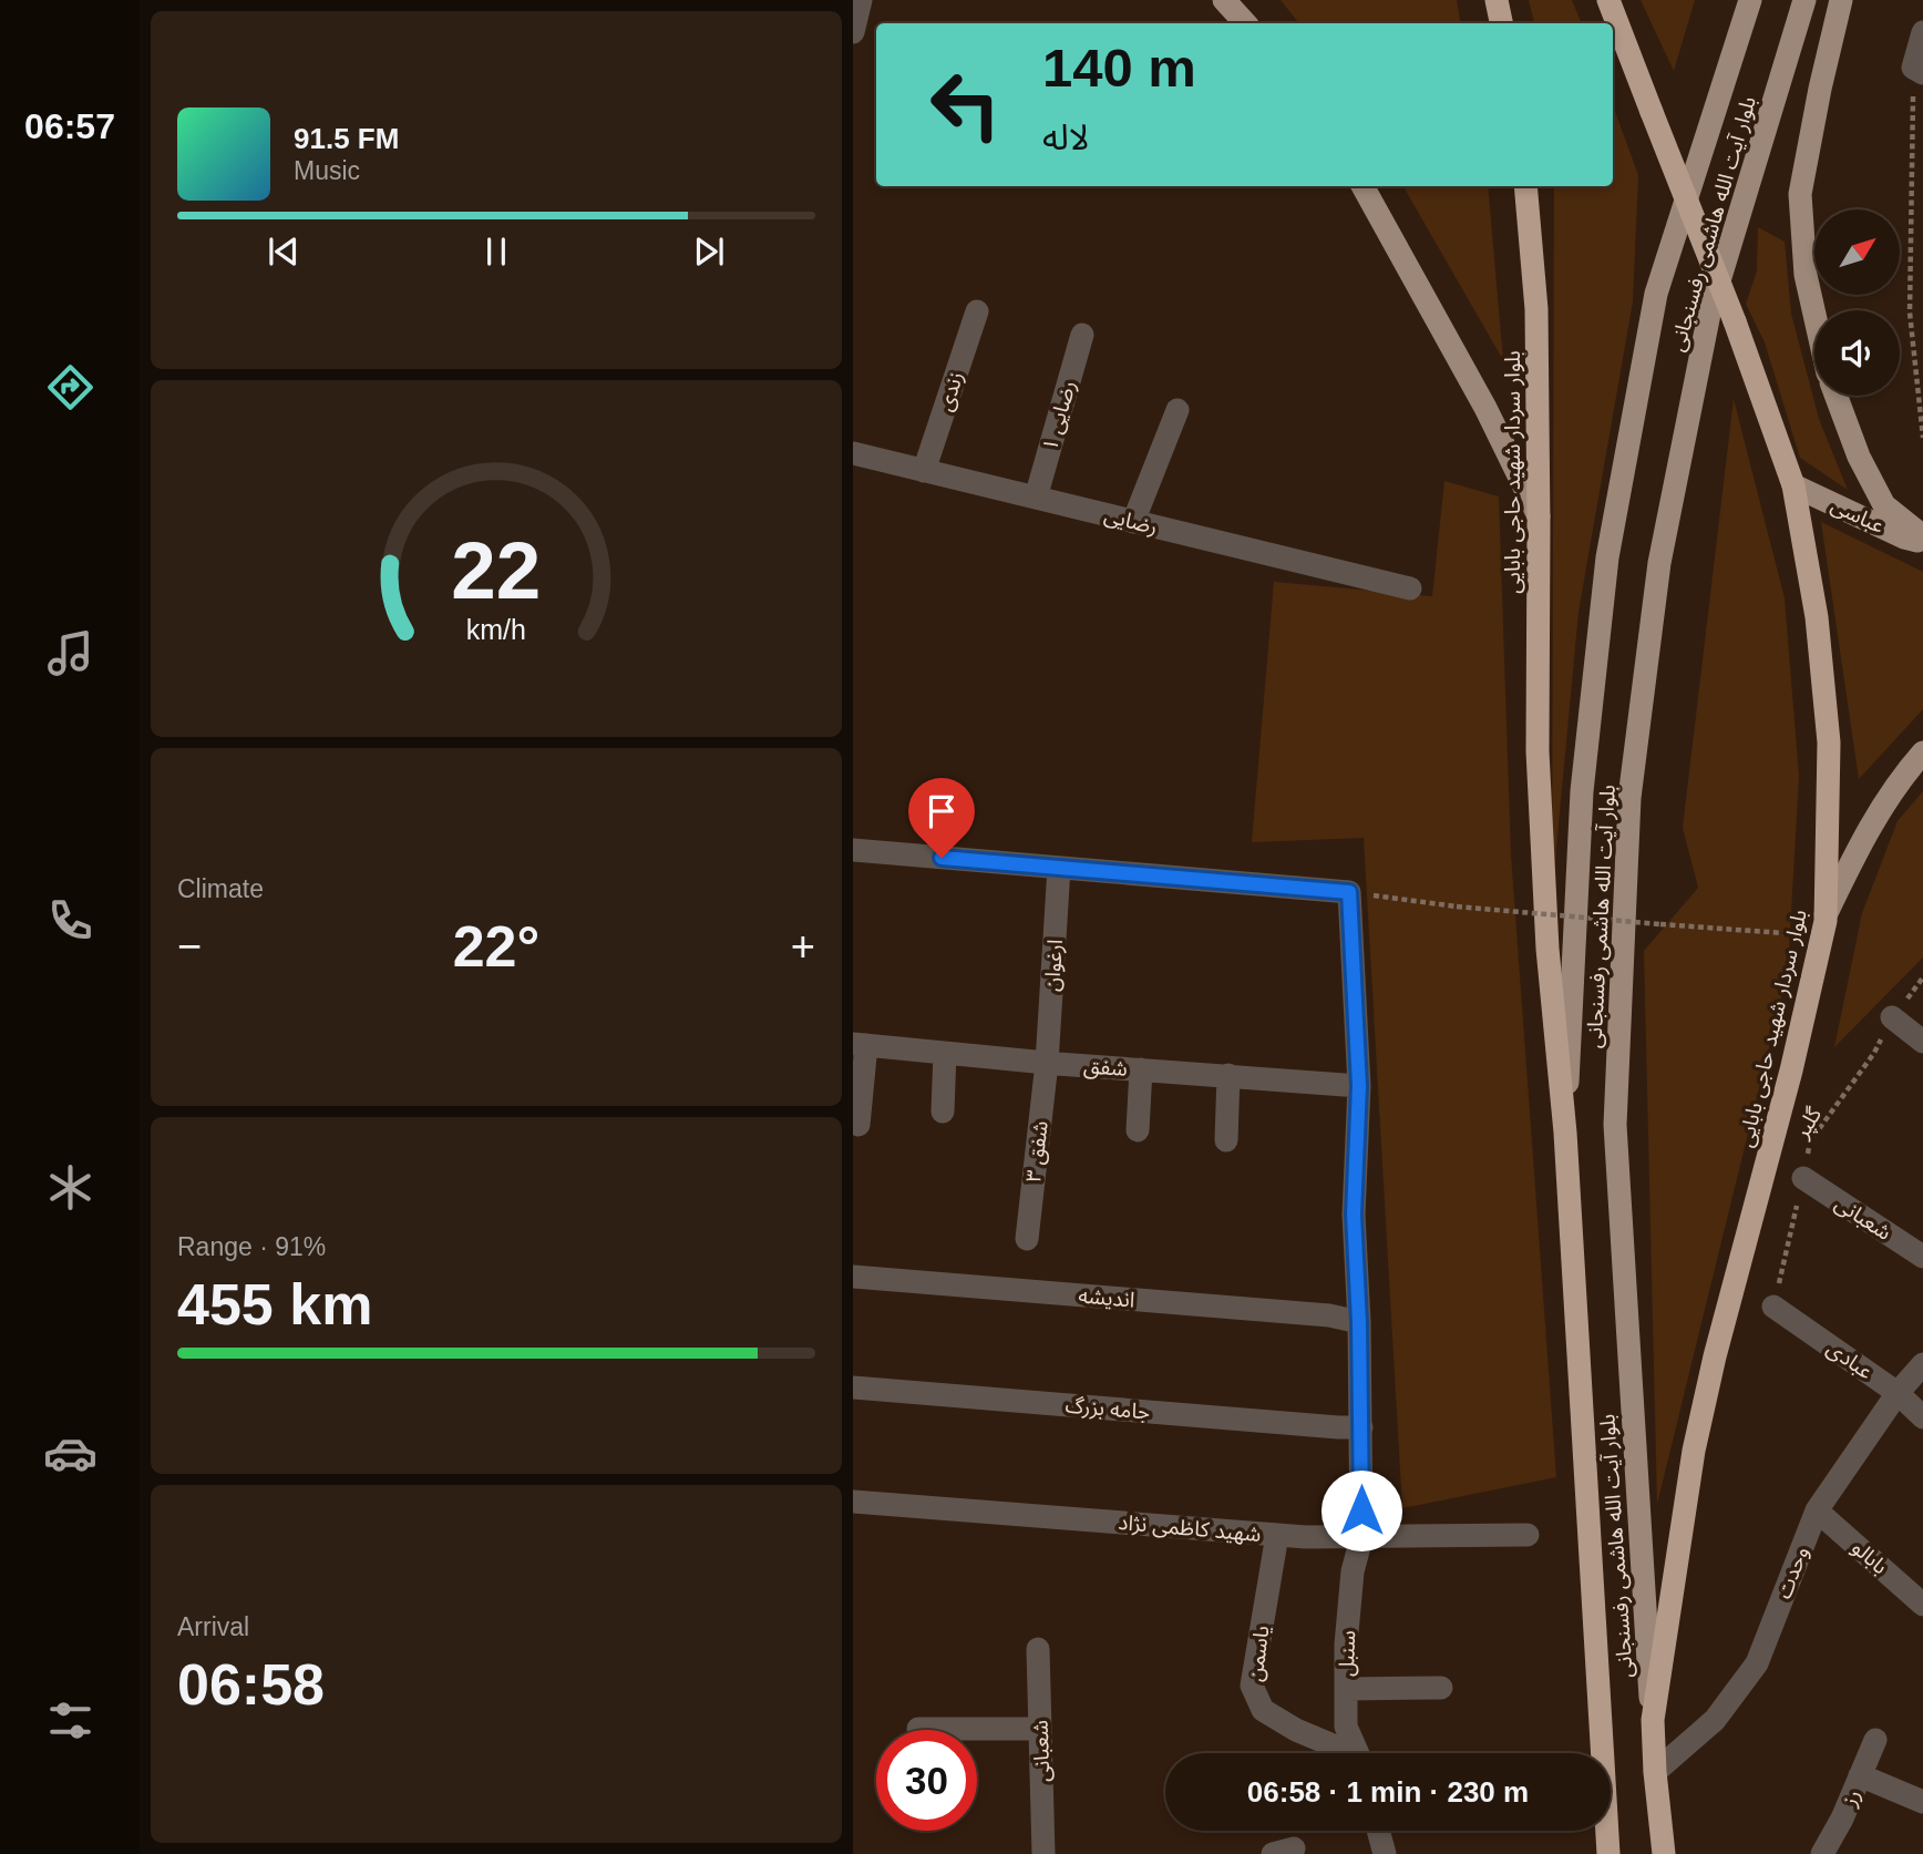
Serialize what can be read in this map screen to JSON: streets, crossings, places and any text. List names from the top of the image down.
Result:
{
  "streets": {
    "highway": ["بلوار آیت الله هاشمی رفسنجانی", "بلوار سردار شهید حاجی بابایی"],
    "main road": ["عباسی"],
    "street": [
      "زندی",
      "رضایی ۱",
      "رضایی",
      "ارغوان",
      "شفق",
      "شفق ۳",
      "شعبانی",
      "اندیشه",
      "عبادی",
      "جامه بزرگ",
      "شهید کاظمی نژاد",
      "بابالو",
      "وحدت",
      "یاسمن",
      "سنبل",
      "رز"
    ],
    "path": ["گلپر"]
  },
  "crossings": [
    ["بلوار آیت الله هاشمی رفسنجانی", "بلوار سردار شهید حاجی بابایی"],
    ["بلوار آیت الله هاشمی رفسنجانی", "وحدت"],
    ["زندی", "رضایی"],
    ["رضایی ۱", "رضایی"],
    ["بلوار سردار شهید حاجی بابایی", "عباسی"],
    ["ارغوان", "شفق"],
    ["ارغوان", "شفق ۳"],
    ["شفق", "شفق ۳"],
    ["شفق", "سنبل"],
    ["گلپر", "شعبانی"],
    ["گلپر", "عبادی"],
    ["اندیشه", "سنبل"],
    ["عبادی", "وحدت"],
    ["جامه بزرگ", "سنبل"],
    ["شهید کاظمی نژاد", "یاسمن"],
    ["شهید کاظمی نژاد", "سنبل"],
    ["بابالو", "وحدت"]
  ],
  "north": "top right",
  "page": {
    "tabs": "06:57",
    "turn": ["140 m", "لاله"],
    "song": ["91.5 FM", "Music"],
    "tile": [
      "Climate",
      ["Range · 91%", "455 km"],
      ["Arrival", "06:58"]
    ],
    "heat": ["−", "22°", "+"],
    "limit": "30",
    "trip": "06:58 · 1 min · 230 m",
    "gauge": ["22", "km/h"]
  }
}
